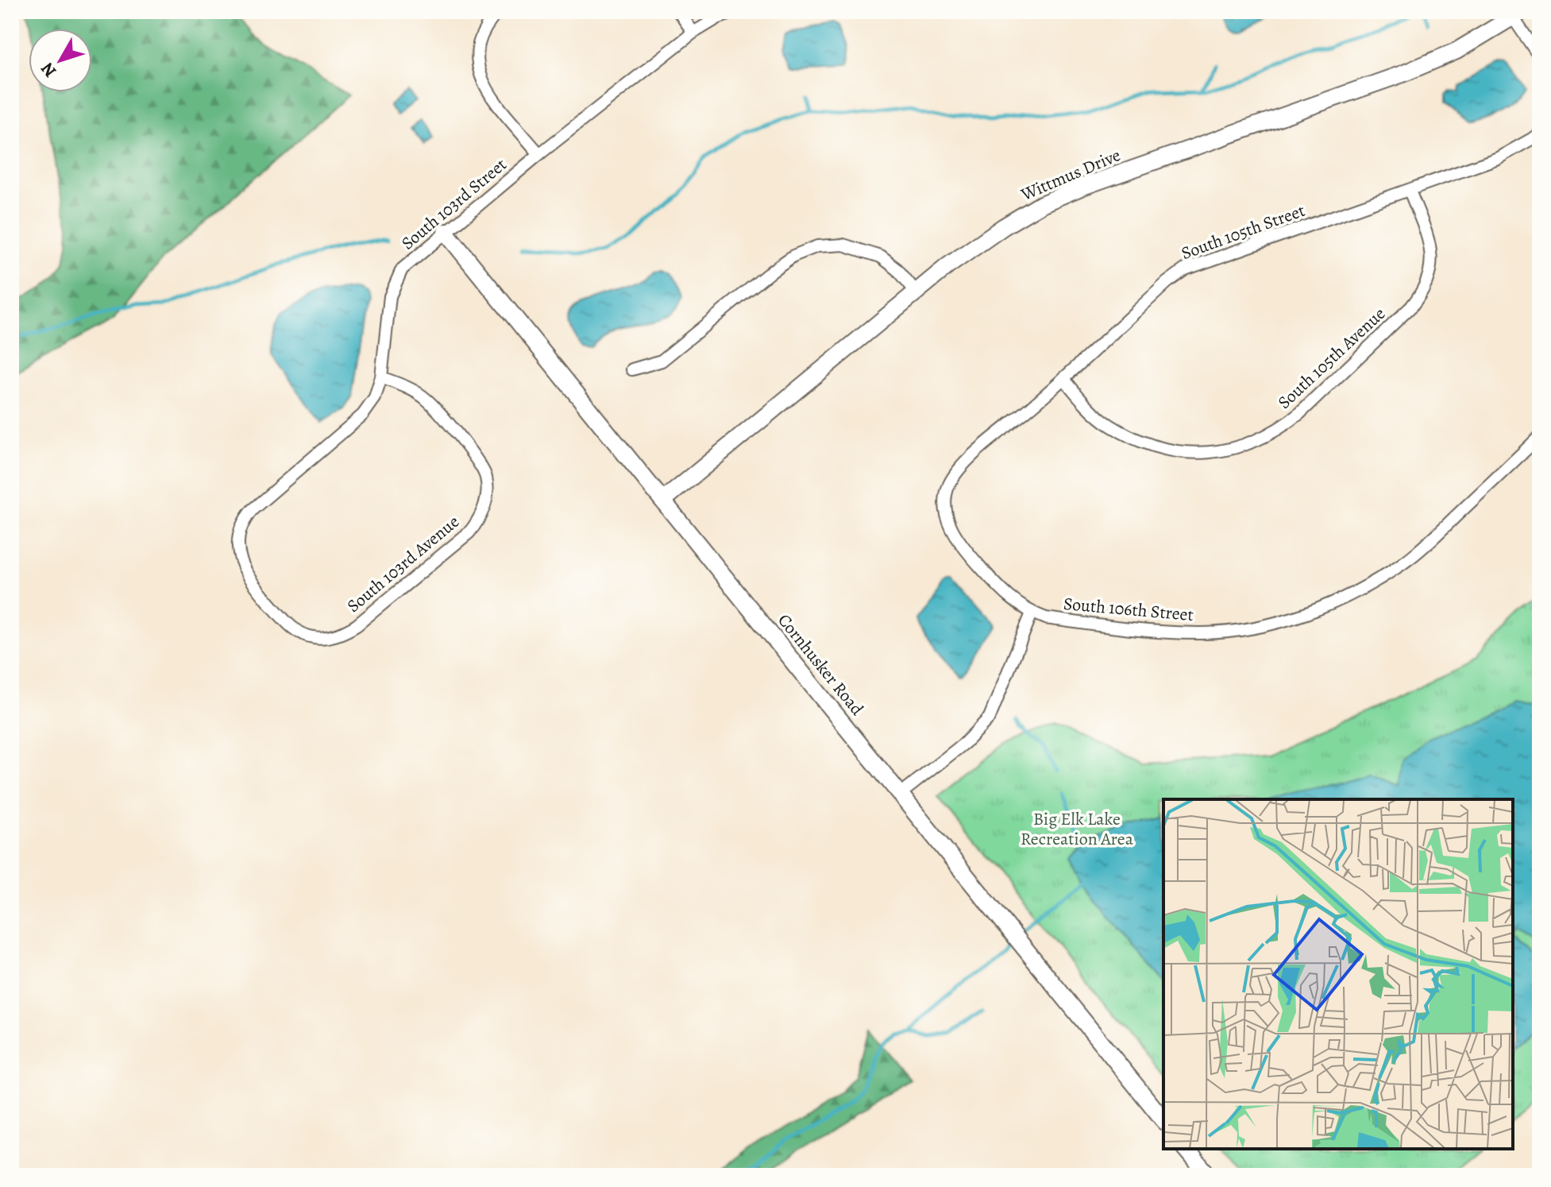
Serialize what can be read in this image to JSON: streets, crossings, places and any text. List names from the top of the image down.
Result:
{
  "streets": {
    "street": [
      "Wittmus Drive",
      "South 103rd Street",
      "South 105th Street",
      "South 105th Avenue",
      "South 103rd Avenue",
      "South 106th Street",
      "Cornhusker Road"
    ]
  },
  "crossings": [
    ["Wittmus Drive", "Cornhusker Road"],
    ["South 103rd Street", "South 103rd Avenue"],
    ["South 103rd Street", "Cornhusker Road"],
    ["South 105th Street", "South 105th Avenue"],
    ["South 105th Street", "South 106th Street"]
  ],
  "parks": ["Big Elk Lake Recreation Area"],
  "north": "bottom left"
}
